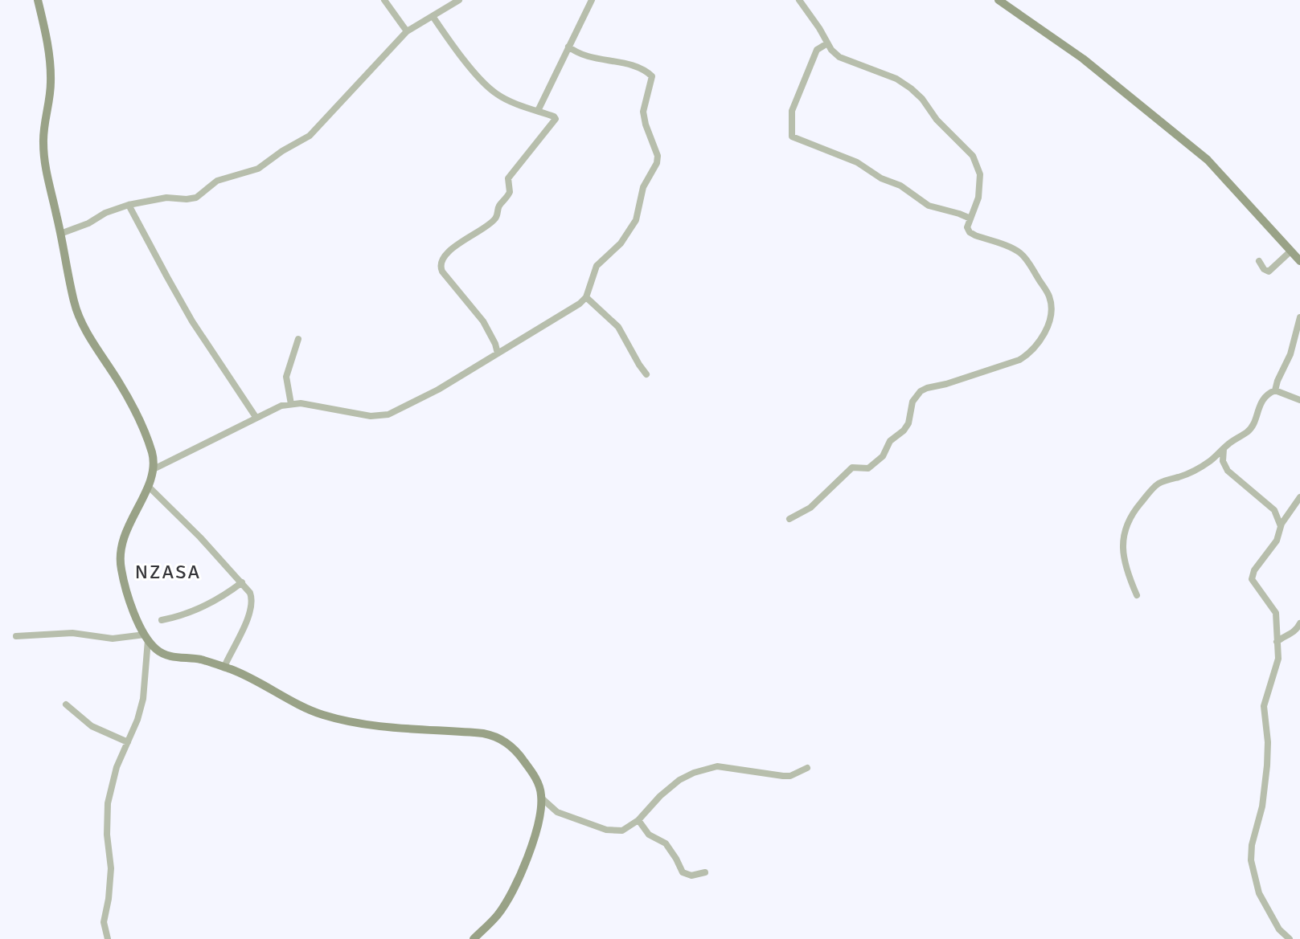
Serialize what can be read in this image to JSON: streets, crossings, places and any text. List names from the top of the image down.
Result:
{
  "districts": ["NZASA"]
}
